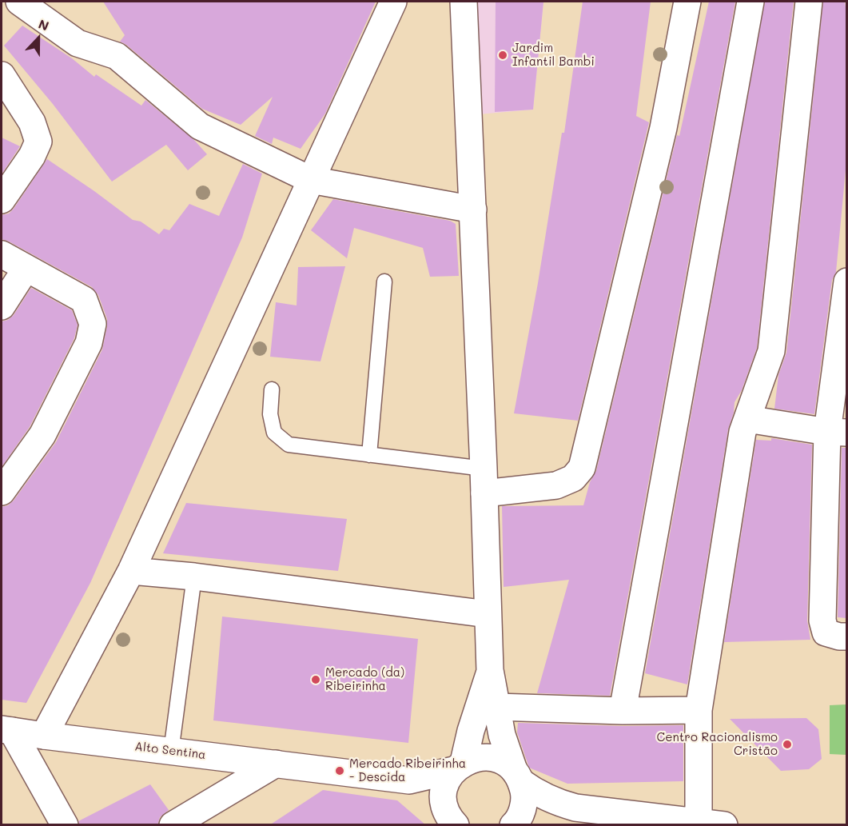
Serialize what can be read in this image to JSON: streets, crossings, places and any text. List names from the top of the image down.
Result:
{
  "streets": {
    "street": ["Alto Sentina"]
  },
  "places": [
    "Jardim Infantil Bambi",
    "Mercado (da) Ribeirinha",
    "Centro Racionalismo Cristão",
    "Mercado Ribeirinha - Descida"
  ],
  "north": "top"
}
